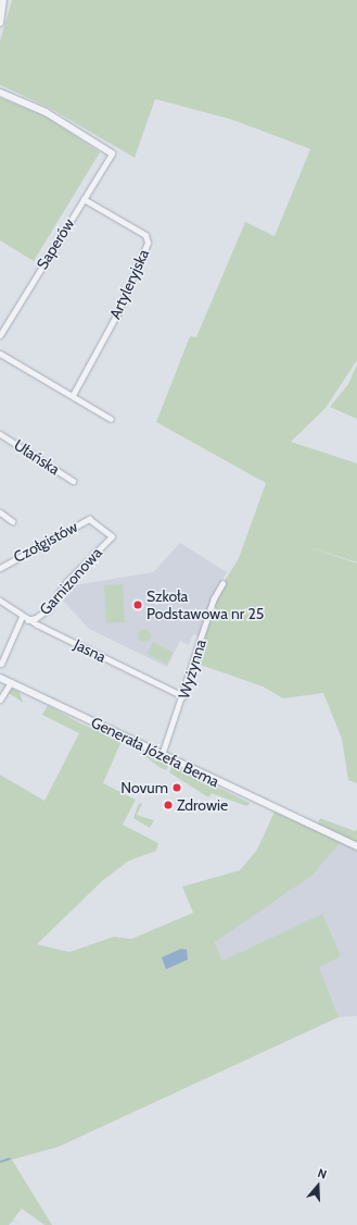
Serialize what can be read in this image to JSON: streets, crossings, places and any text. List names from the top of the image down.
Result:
{
  "streets": {
    "street": [
      "Saperów",
      "Artyleryjska",
      "Ułańska",
      "Czołgistów",
      "Garnizonowa",
      "Jasna",
      "Wyżynna",
      "Generała Józefa Bema"
    ]
  },
  "crossings": [
    ["Saperów", "Artyleryjska"],
    ["Czołgistów", "Garnizonowa"],
    ["Garnizonowa", "Jasna"],
    ["Jasna", "Wyżynna"],
    ["Wyżynna", "Generała Józefa Bema"]
  ],
  "places": ["Szkoła Podstawowa nr 25", "Novum", "Zdrowie"],
  "north": "top"
}
